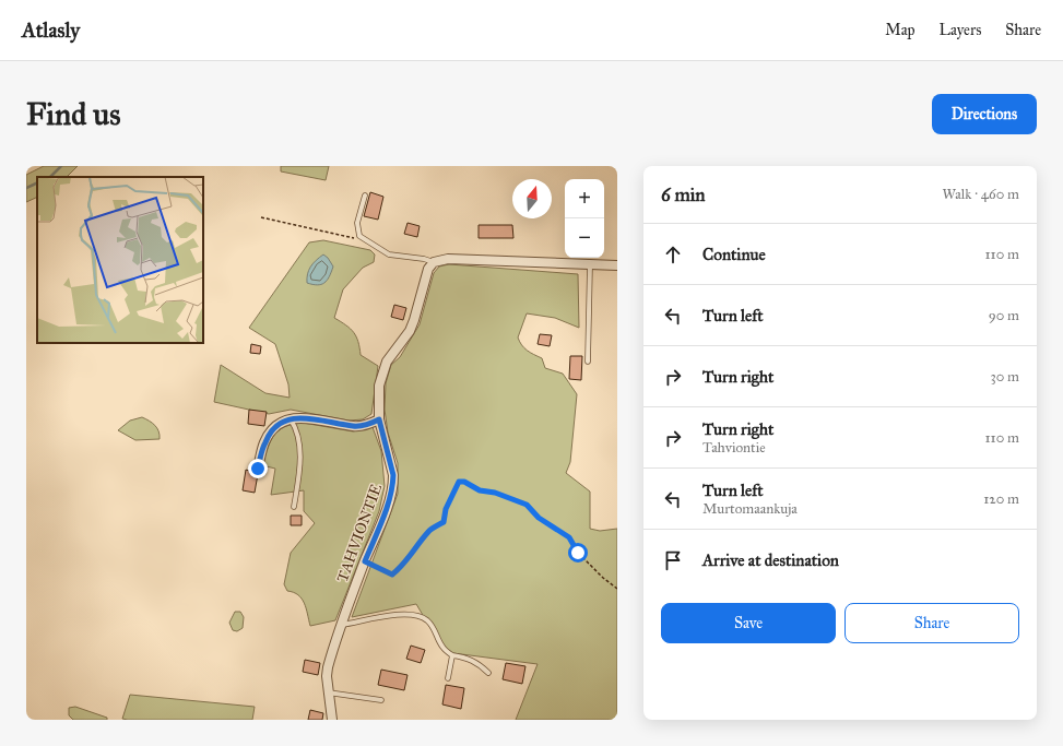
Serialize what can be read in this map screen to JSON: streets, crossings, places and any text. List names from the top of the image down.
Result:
{
  "streets": {
    "street": ["TAHVIONTIE"]
  },
  "north": "top",
  "page": {
    "header": "Atlasly",
    "nav": ["Map", "Layers", "Share"],
    "buttons": [
      "Directions",
      ["Save", "Share"]
    ],
    "title": "Find us",
    "heading": ["6 min", "Walk · 460 m"],
    "map_buttons": ["+", "−"],
    "list": [
      ["Continue", "110 m"],
      ["Turn left", "90 m"],
      ["Turn right", "30 m"],
      ["Turn right", "Tahviontie", "110 m"],
      ["Turn left", "Murtomaankuja", "120 m"],
      "Arrive at destination"
    ]
  }
}
